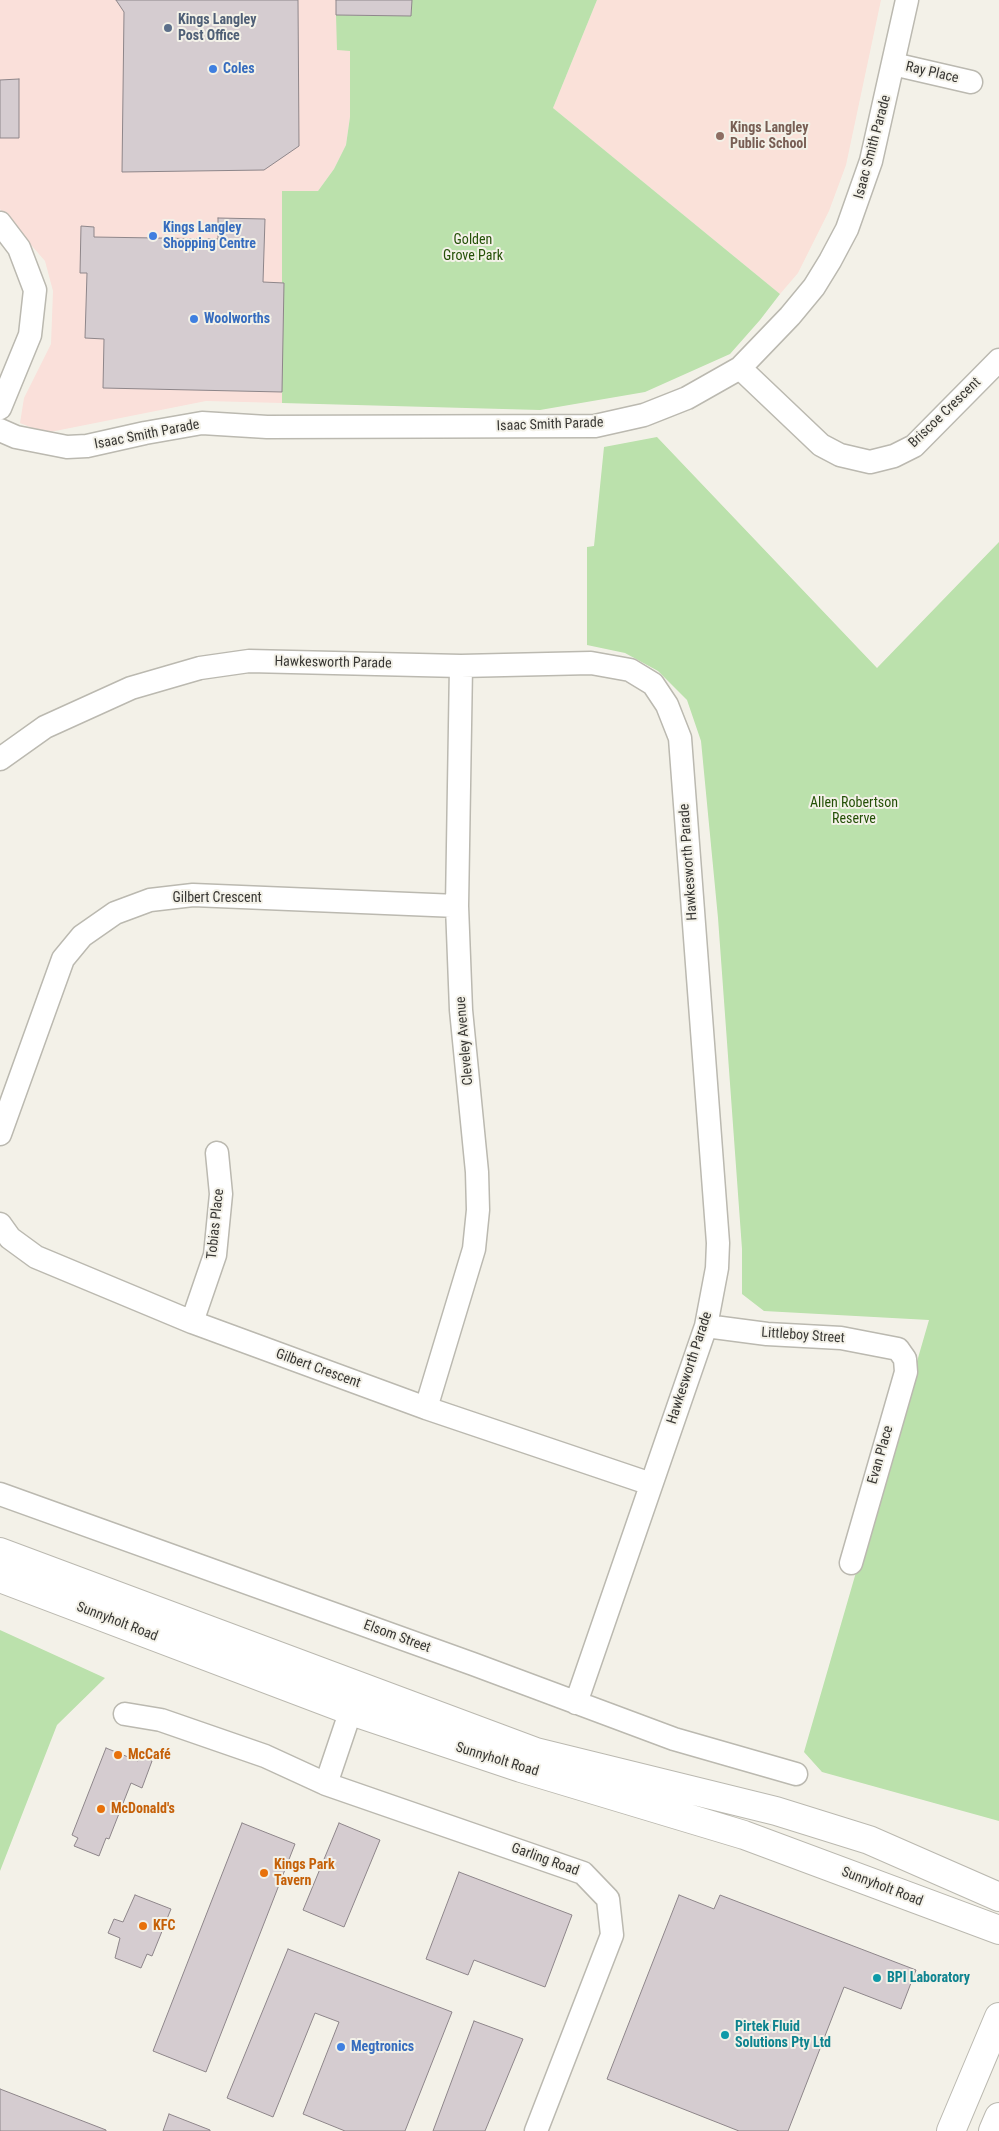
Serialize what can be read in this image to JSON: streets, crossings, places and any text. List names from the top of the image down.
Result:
{
  "streets": {
    "main road": ["Sunnyholt Road"],
    "street": [
      "Ray Place",
      "Isaac Smith Parade",
      "Briscoe Crescent",
      "Hawkesworth Parade",
      "Gilbert Crescent",
      "Cleveley Avenue",
      "Tobias Place",
      "Littleboy Street",
      "Evan Place",
      "Elsom Street",
      "Garling Road"
    ]
  },
  "crossings": [
    ["Ray Place", "Isaac Smith Parade"],
    ["Isaac Smith Parade", "Briscoe Crescent"],
    ["Hawkesworth Parade", "Gilbert Crescent"],
    ["Hawkesworth Parade", "Cleveley Avenue"],
    ["Hawkesworth Parade", "Littleboy Street"],
    ["Hawkesworth Parade", "Elsom Street"],
    ["Gilbert Crescent", "Cleveley Avenue"],
    ["Gilbert Crescent", "Tobias Place"],
    ["Littleboy Street", "Evan Place"]
  ],
  "parks": ["Golden Grove Park", "Allen Robertson Reserve"],
  "places": [
    "Kings Langley Post Office",
    "Coles",
    "Kings Langley Public School",
    "Kings Langley Shopping Centre",
    "Woolworths",
    "McCafé",
    "McDonald's",
    "Kings Park Tavern",
    "KFC",
    "BPI Laboratory",
    "Pirtek Fluid Solutions Pty Ltd",
    "Megtronics"
  ]
}
